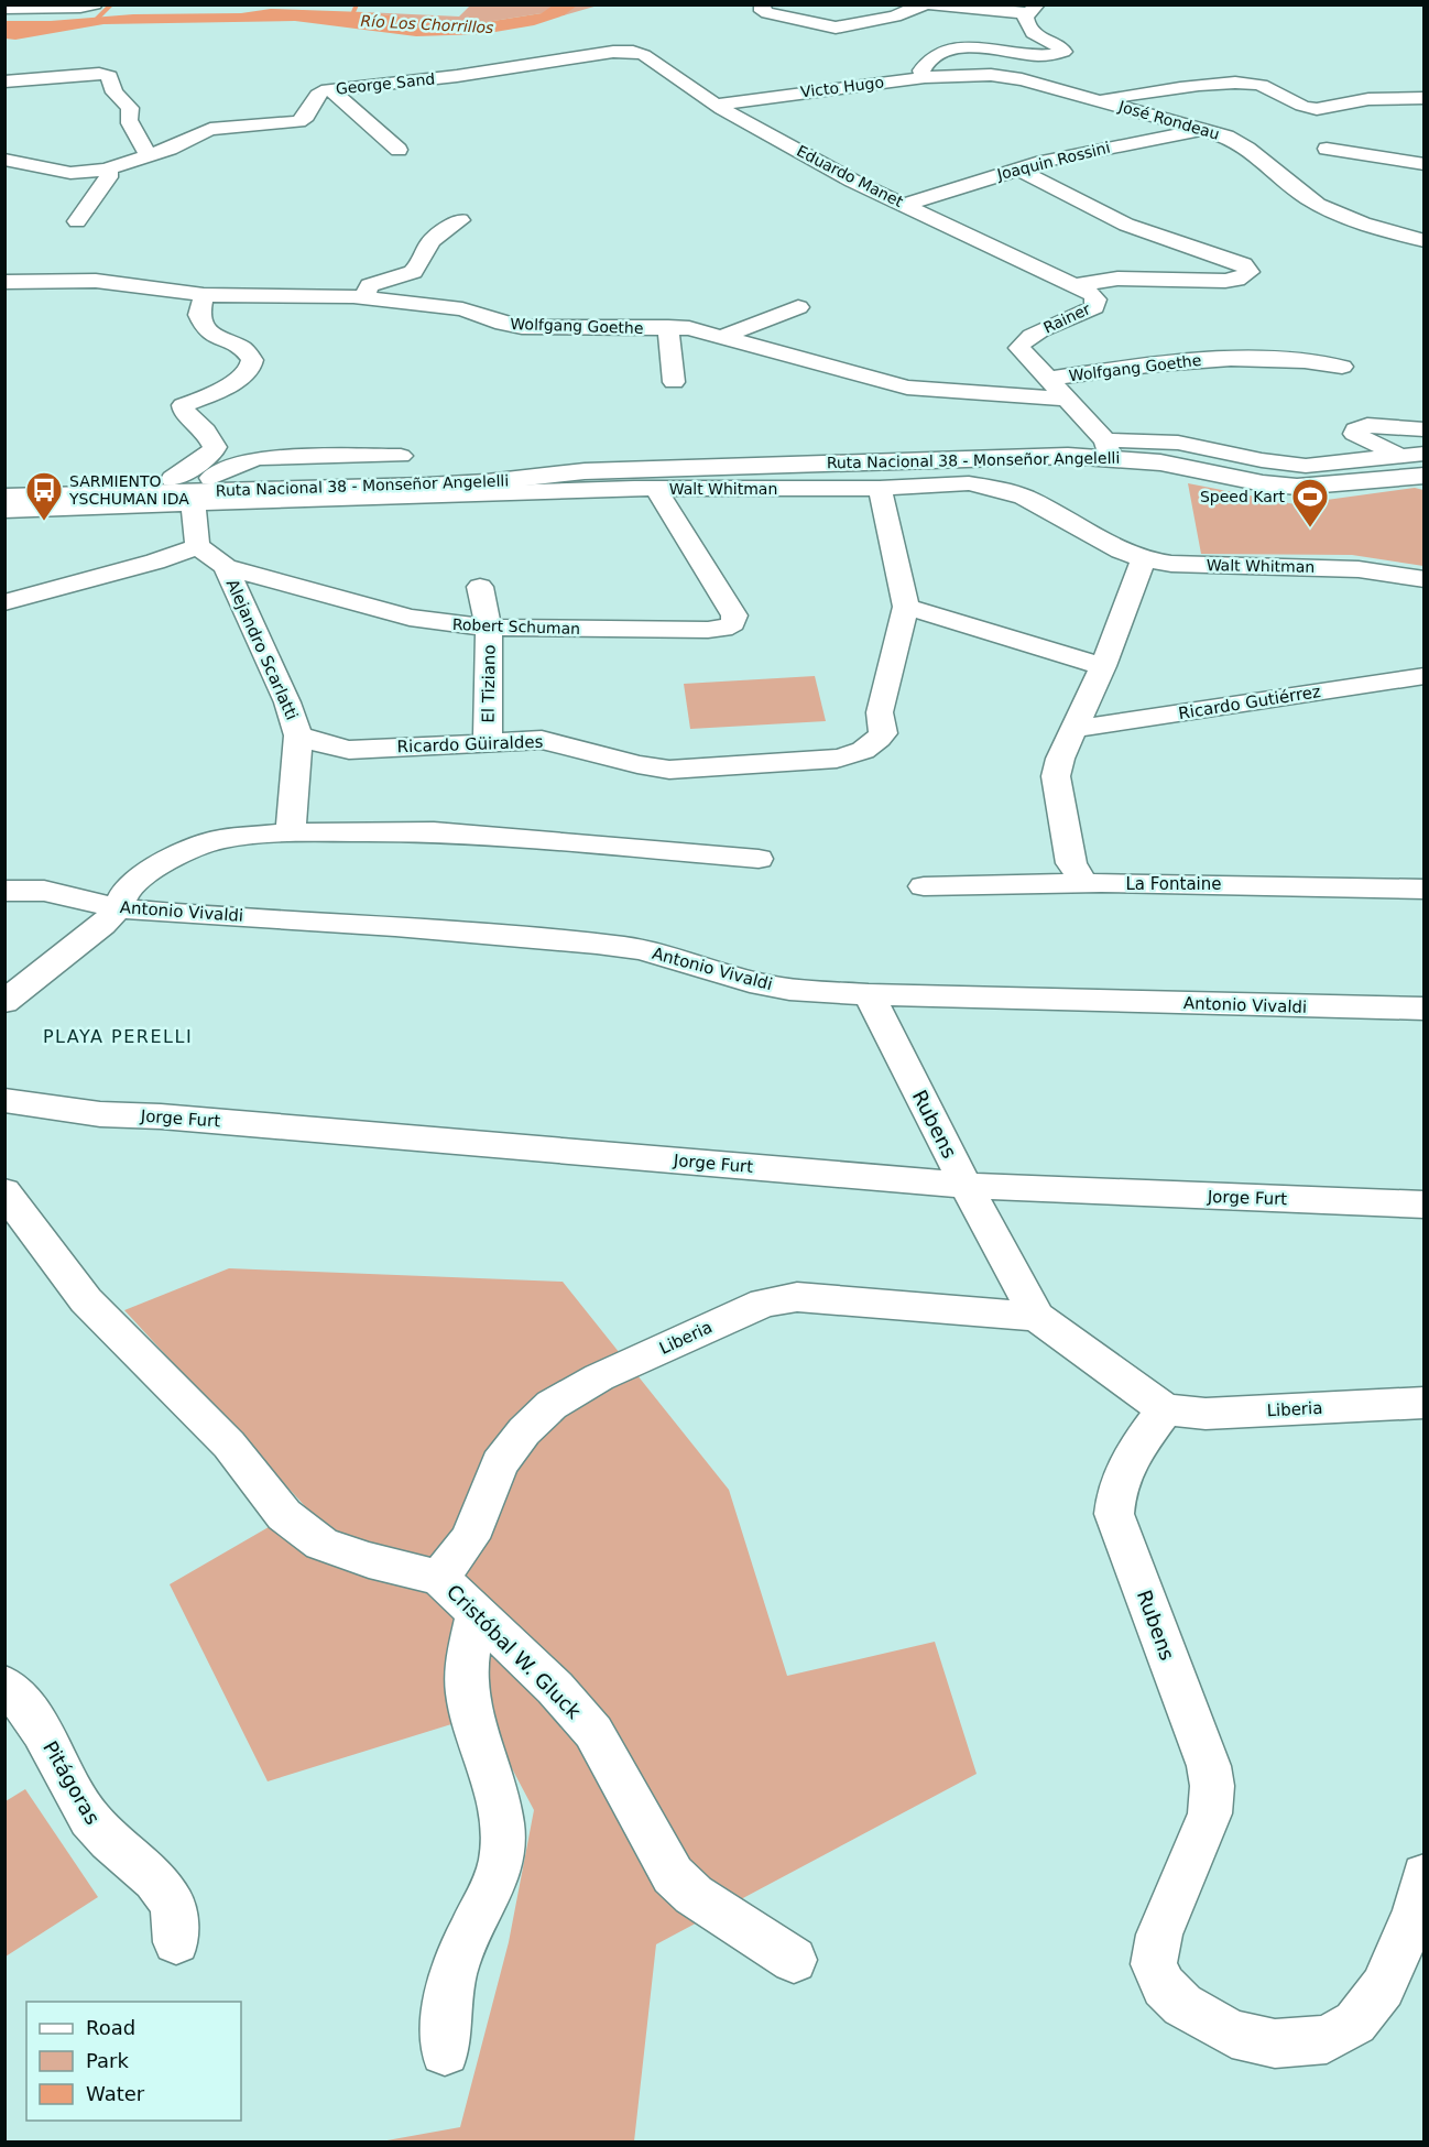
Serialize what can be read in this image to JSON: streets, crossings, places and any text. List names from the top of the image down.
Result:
{
  "streets": {
    "main road": ["Ruta Nacional 38 - Monseñor Angelelli"],
    "street": [
      "George Sand",
      "Victo Hugo",
      "José Rondeau",
      "Joaquin Rossini",
      "Eduardo Manet",
      "Rainer",
      "Wolfgang Goethe",
      "Walt Whitman",
      "Robert Schuman",
      "Alejandro Scarlatti",
      "El Tiziano",
      "Ricardo Gutiérrez",
      "Ricardo Güiraldes",
      "La Fontaine",
      "Antonio Vivaldi",
      "Jorge Furt",
      "Rubens",
      "Liberia",
      "Cristóbal W. Gluck",
      "Pitágoras"
    ]
  },
  "crossings": [
    ["George Sand", "Eduardo Manet"],
    ["Victo Hugo", "José Rondeau"],
    ["Victo Hugo", "Eduardo Manet"],
    ["José Rondeau", "Joaquin Rossini"],
    ["Joaquin Rossini", "Eduardo Manet"],
    ["Joaquin Rossini", "Rainer"],
    ["Eduardo Manet", "Rainer"],
    ["Rainer", "Wolfgang Goethe"],
    ["Rainer", "Ruta Nacional 38 - Monseñor Angelelli"],
    ["Ruta Nacional 38 - Monseñor Angelelli", "Walt Whitman"],
    ["Ruta Nacional 38 - Monseñor Angelelli", "Robert Schuman"],
    ["Walt Whitman", "Robert Schuman"],
    ["Robert Schuman", "Alejandro Scarlatti"],
    ["Robert Schuman", "El Tiziano"],
    ["Alejandro Scarlatti", "Ricardo Güiraldes"],
    ["El Tiziano", "Ricardo Güiraldes"],
    ["Antonio Vivaldi", "Rubens"],
    ["Jorge Furt", "Rubens"],
    ["Rubens", "Liberia"],
    ["Liberia", "Cristóbal W. Gluck"]
  ],
  "districts": ["PLAYA PERELLI"],
  "water": ["Río Los Chorrillos"],
  "places": {
    "bus stop": ["SARMIENTO YSCHUMAN IDA"],
    "sports": ["Speed Kart"]
  },
  "legend": ["Road", "Park", "Water"]
}
